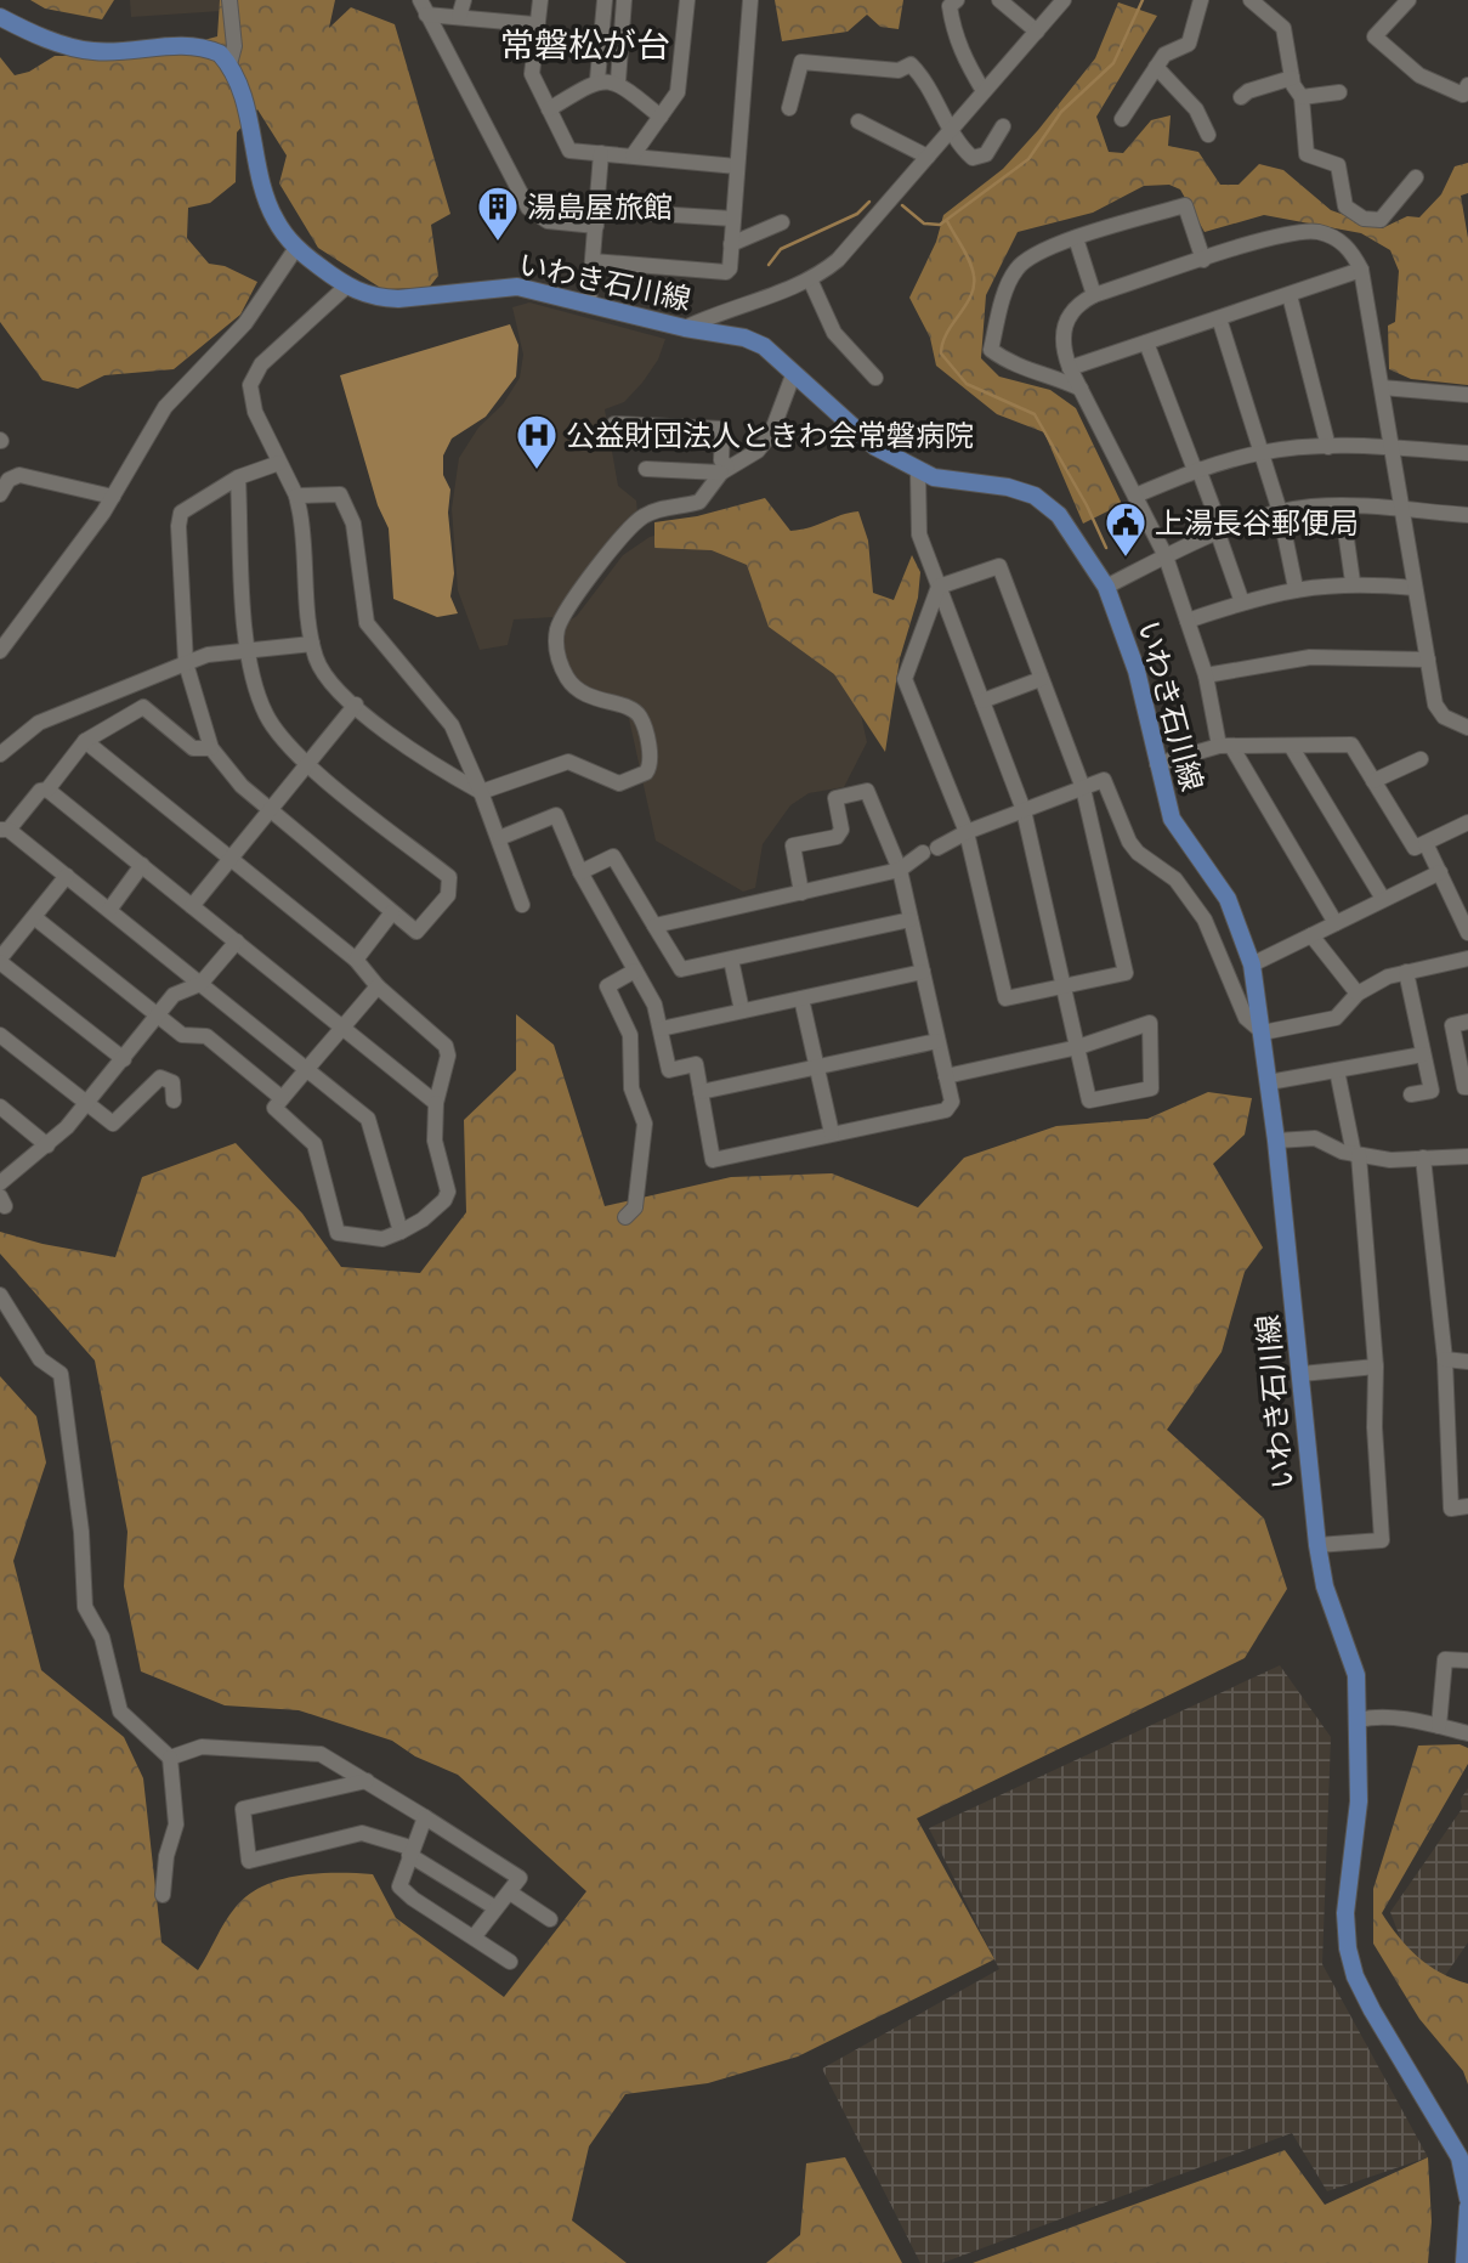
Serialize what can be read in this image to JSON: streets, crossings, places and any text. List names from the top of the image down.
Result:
{
  "streets": {
    "main road": ["いわき石川線"]
  },
  "districts": ["常磐松が台"],
  "places": {
    "building": ["湯島屋旅館"],
    "hospital": ["公益財団法人ときわ会常磐病院"],
    "public building": ["上湯長谷郵便局"]
  }
}
